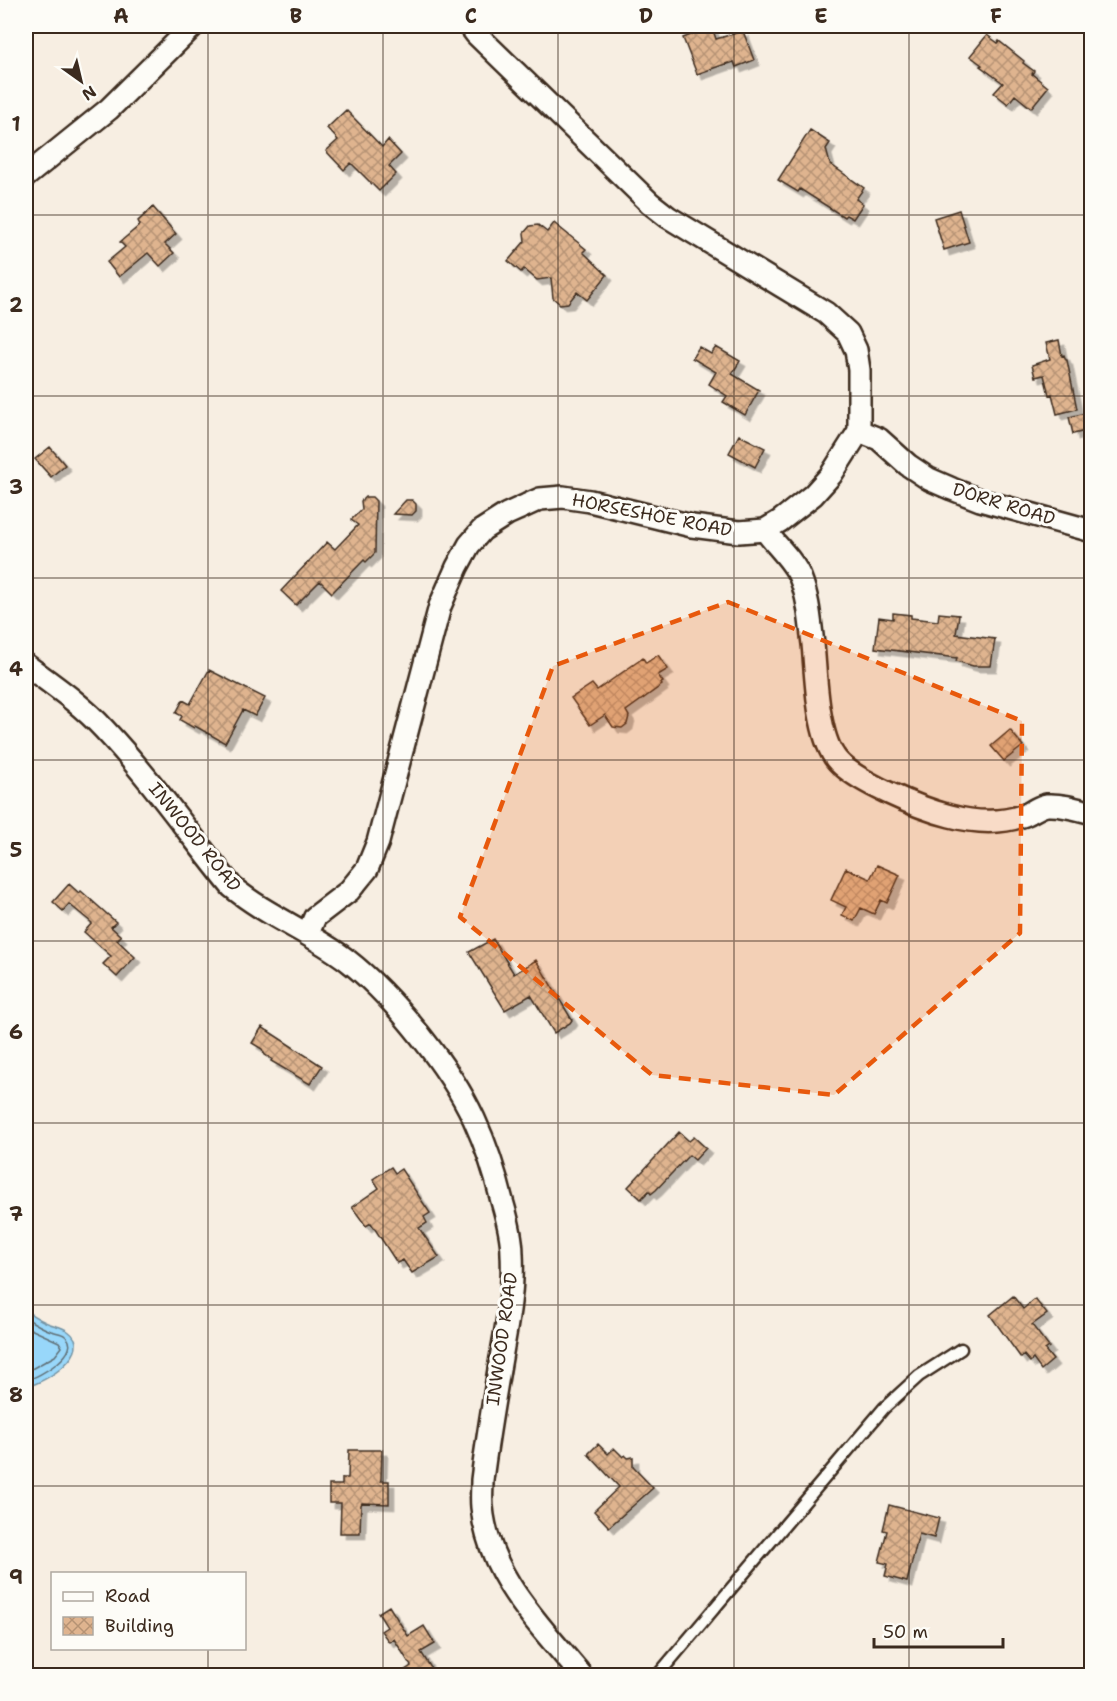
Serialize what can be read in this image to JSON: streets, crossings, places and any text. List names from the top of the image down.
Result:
{
  "streets": {
    "street": ["DORR ROAD", "HORSESHOE ROAD", "INWOOD ROAD"]
  },
  "crossings": [
    ["HORSESHOE ROAD", "INWOOD ROAD"]
  ],
  "legend": ["Road", "Building"],
  "scale_bar": "50 m",
  "north": "bottom right",
  "grid": {
    "columns": [
      "A",
      "B",
      "C",
      "D",
      "E",
      "F"
    ],
    "rows": [
      "1",
      "2",
      "3",
      "4",
      "5",
      "6",
      "7",
      "8",
      "9"
    ]
  }
}
